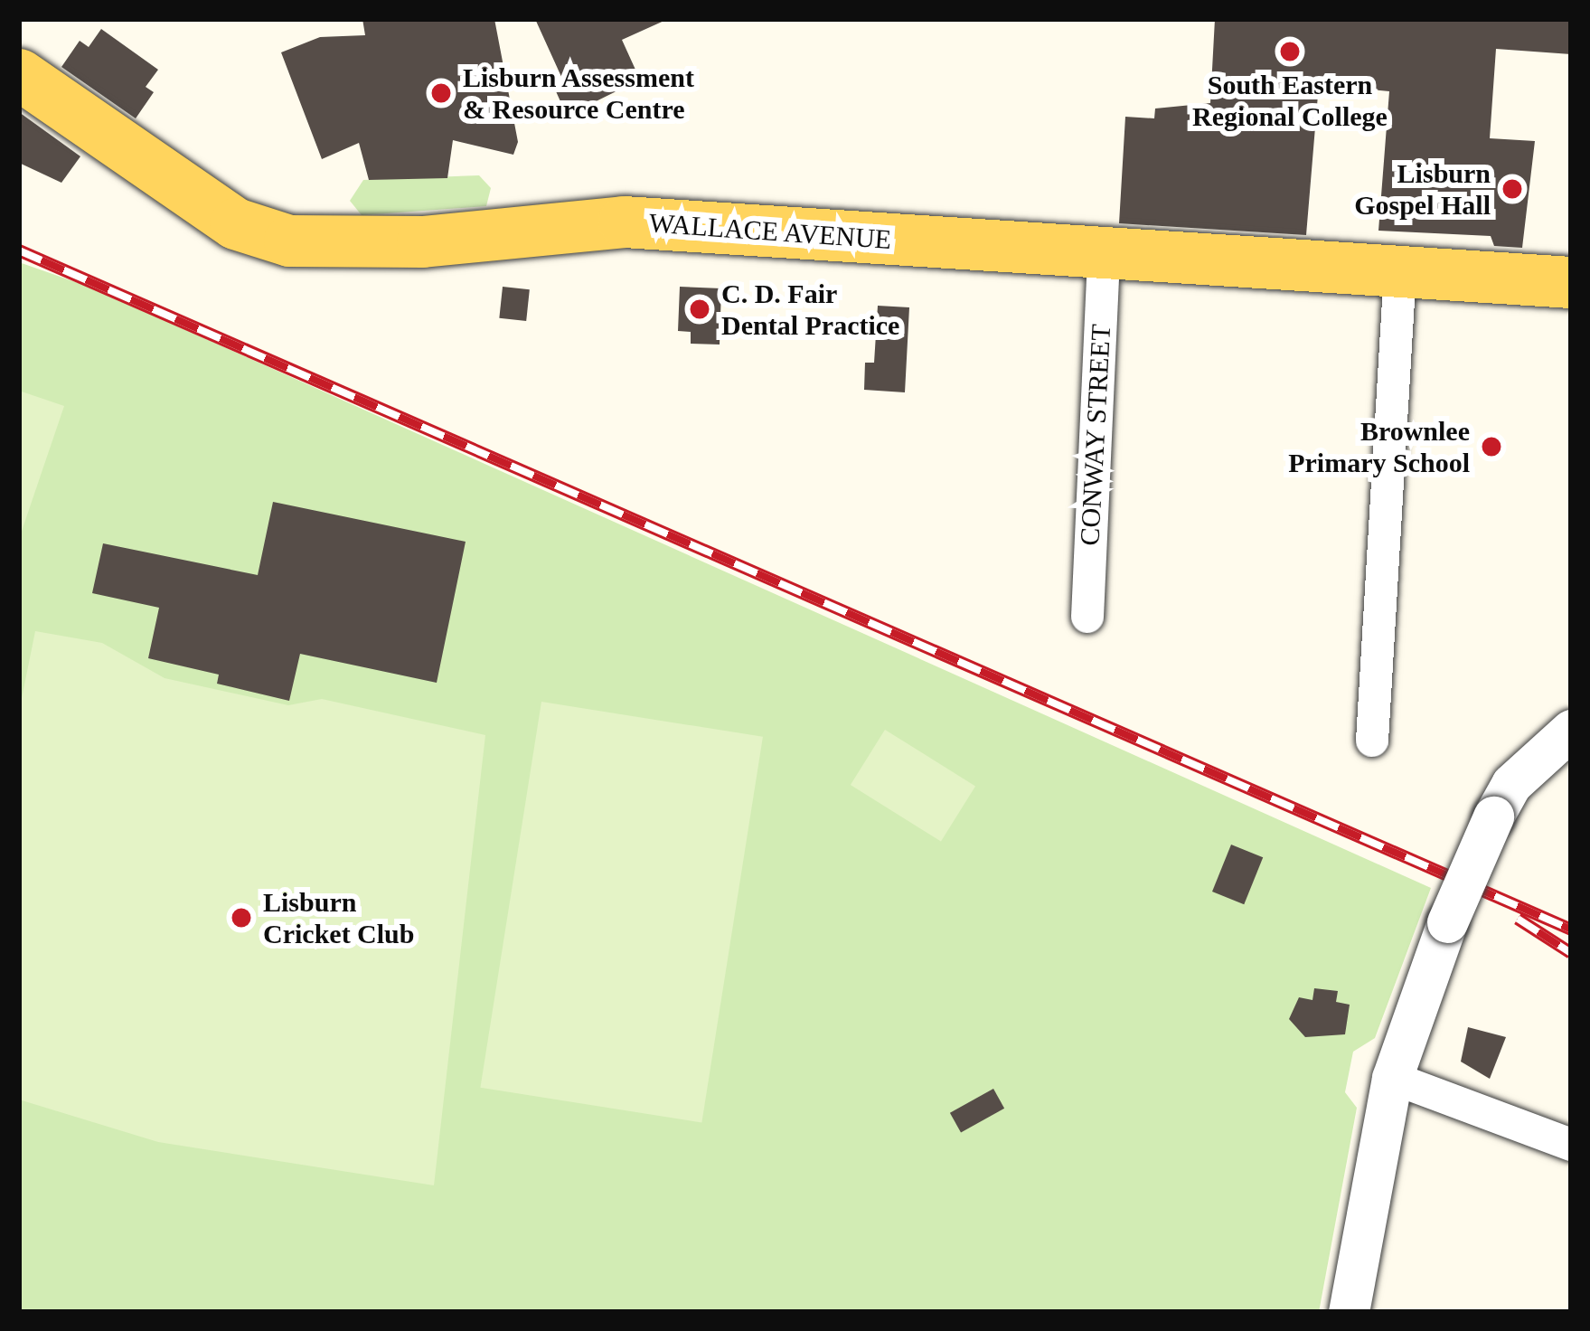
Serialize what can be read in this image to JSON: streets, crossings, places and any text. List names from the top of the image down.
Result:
{
  "streets": {
    "main road": ["WALLACE AVENUE"],
    "street": ["CONWAY STREET"]
  },
  "crossings": [
    ["WALLACE AVENUE", "CONWAY STREET"]
  ],
  "places": [
    "South Eastern Regional College",
    "Lisburn Assessment & Resource Centre",
    "Lisburn Gospel Hall",
    "C. D. Fair Dental Practice",
    "Brownlee Primary School",
    "Lisburn Cricket Club"
  ]
}
